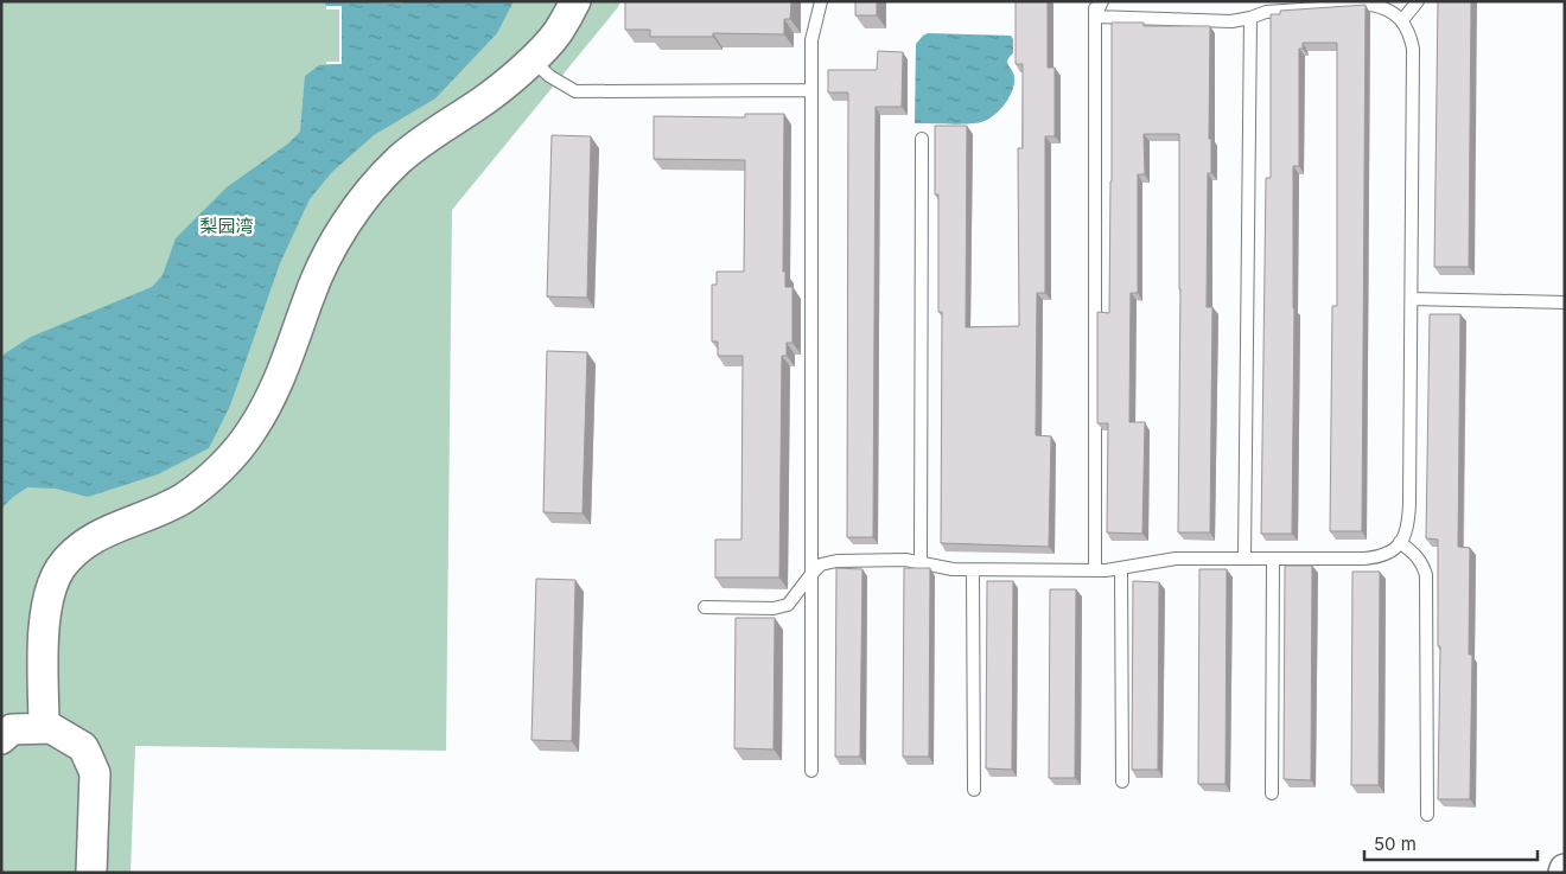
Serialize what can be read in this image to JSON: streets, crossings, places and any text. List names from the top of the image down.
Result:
{
  "parks": ["梨园湾"],
  "scale_bar": "50 m"
}
